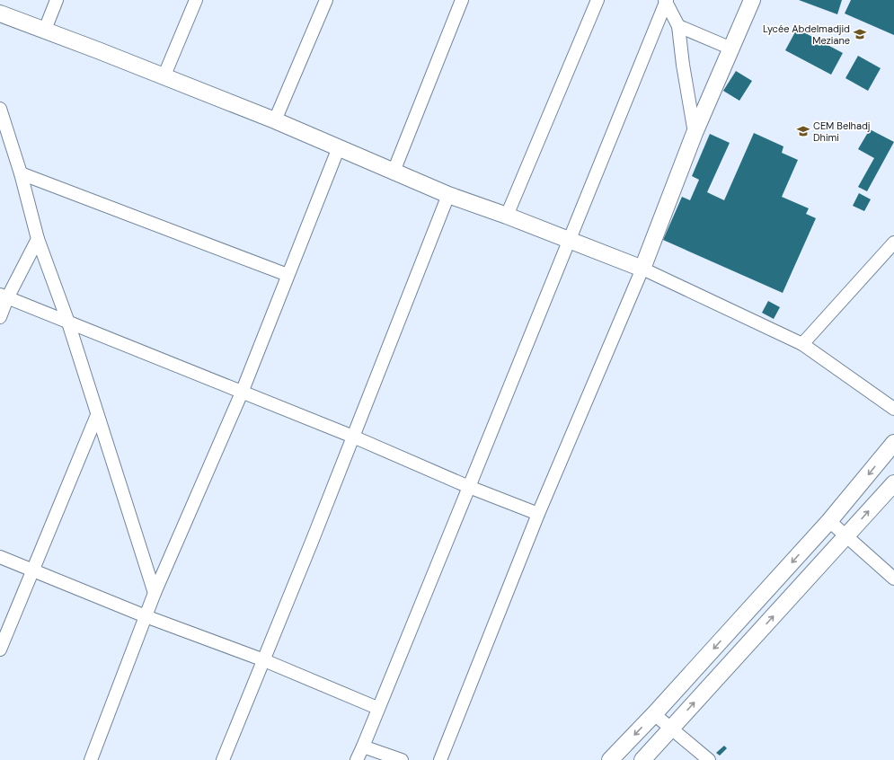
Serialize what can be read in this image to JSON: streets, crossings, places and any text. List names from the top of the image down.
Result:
{
  "places": {
    "school or university": ["Lycée Abdelmadjid Meziane", "CEM Belhadj Dhimi"]
  }
}
